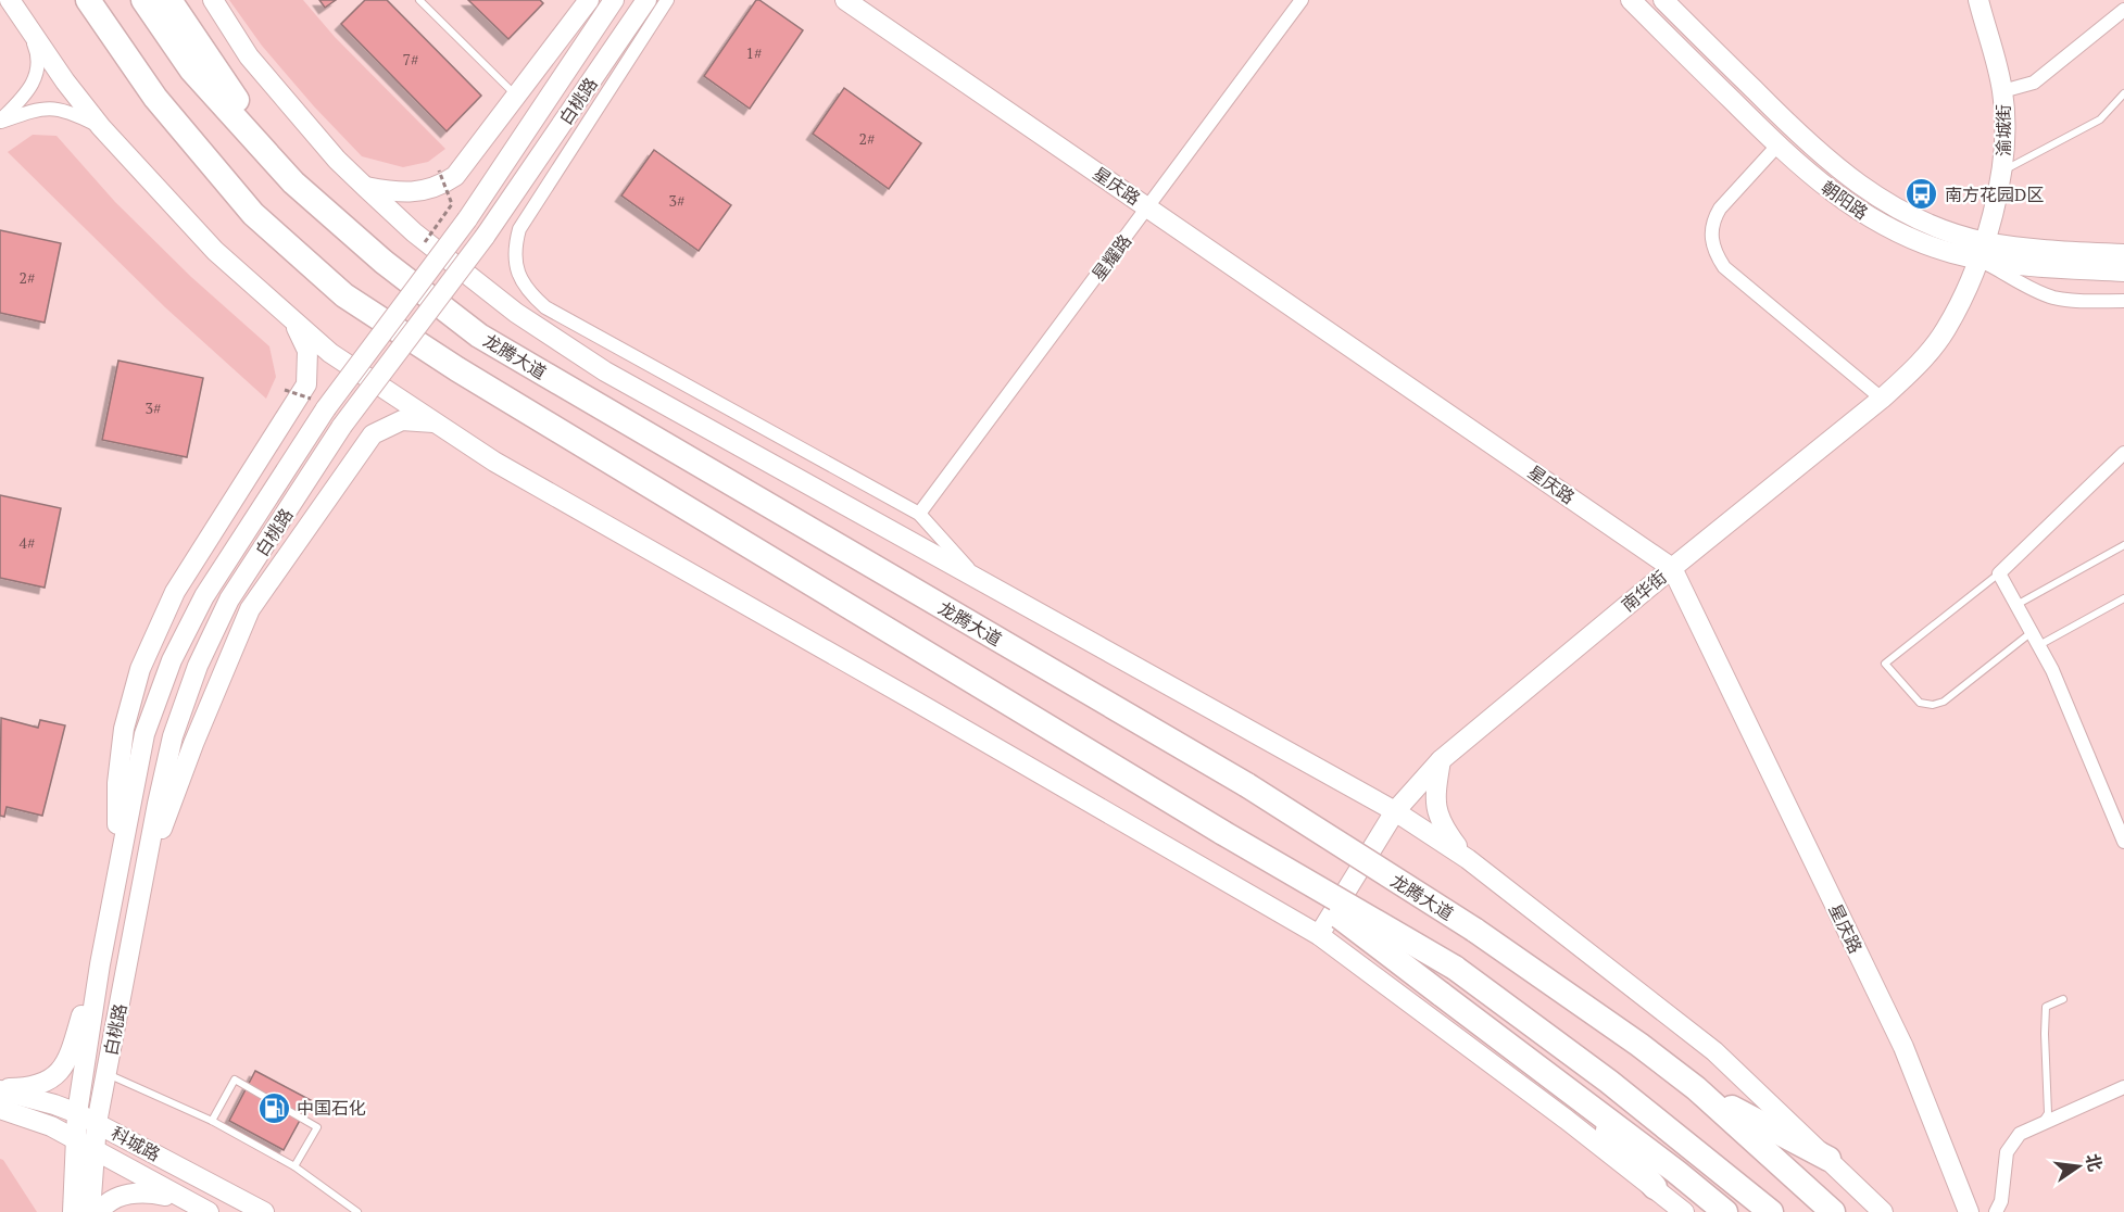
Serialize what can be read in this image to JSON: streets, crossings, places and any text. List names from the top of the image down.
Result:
{
  "streets": {
    "highway": ["龙腾大道"],
    "main road": [
      "白桃路",
      "渝城街",
      "星庆路",
      "朝阳路",
      "南华街",
      "科城路"
    ],
    "street": ["星耀路"]
  },
  "crossings": [
    ["白桃路", "科城路"],
    ["渝城街", "朝阳路"],
    ["渝城街", "南华街"],
    ["星庆路", "星耀路"],
    ["星庆路", "南华街"],
    ["朝阳路", "南华街"]
  ],
  "places": {
    "bus stop": ["南方花园D区"],
    "fuel station": ["中国石化"]
  },
  "house_numbers": [
    "1#",
    "7#",
    "2#",
    "3#",
    "2#",
    "3#",
    "4#"
  ],
  "north": "right"
}
